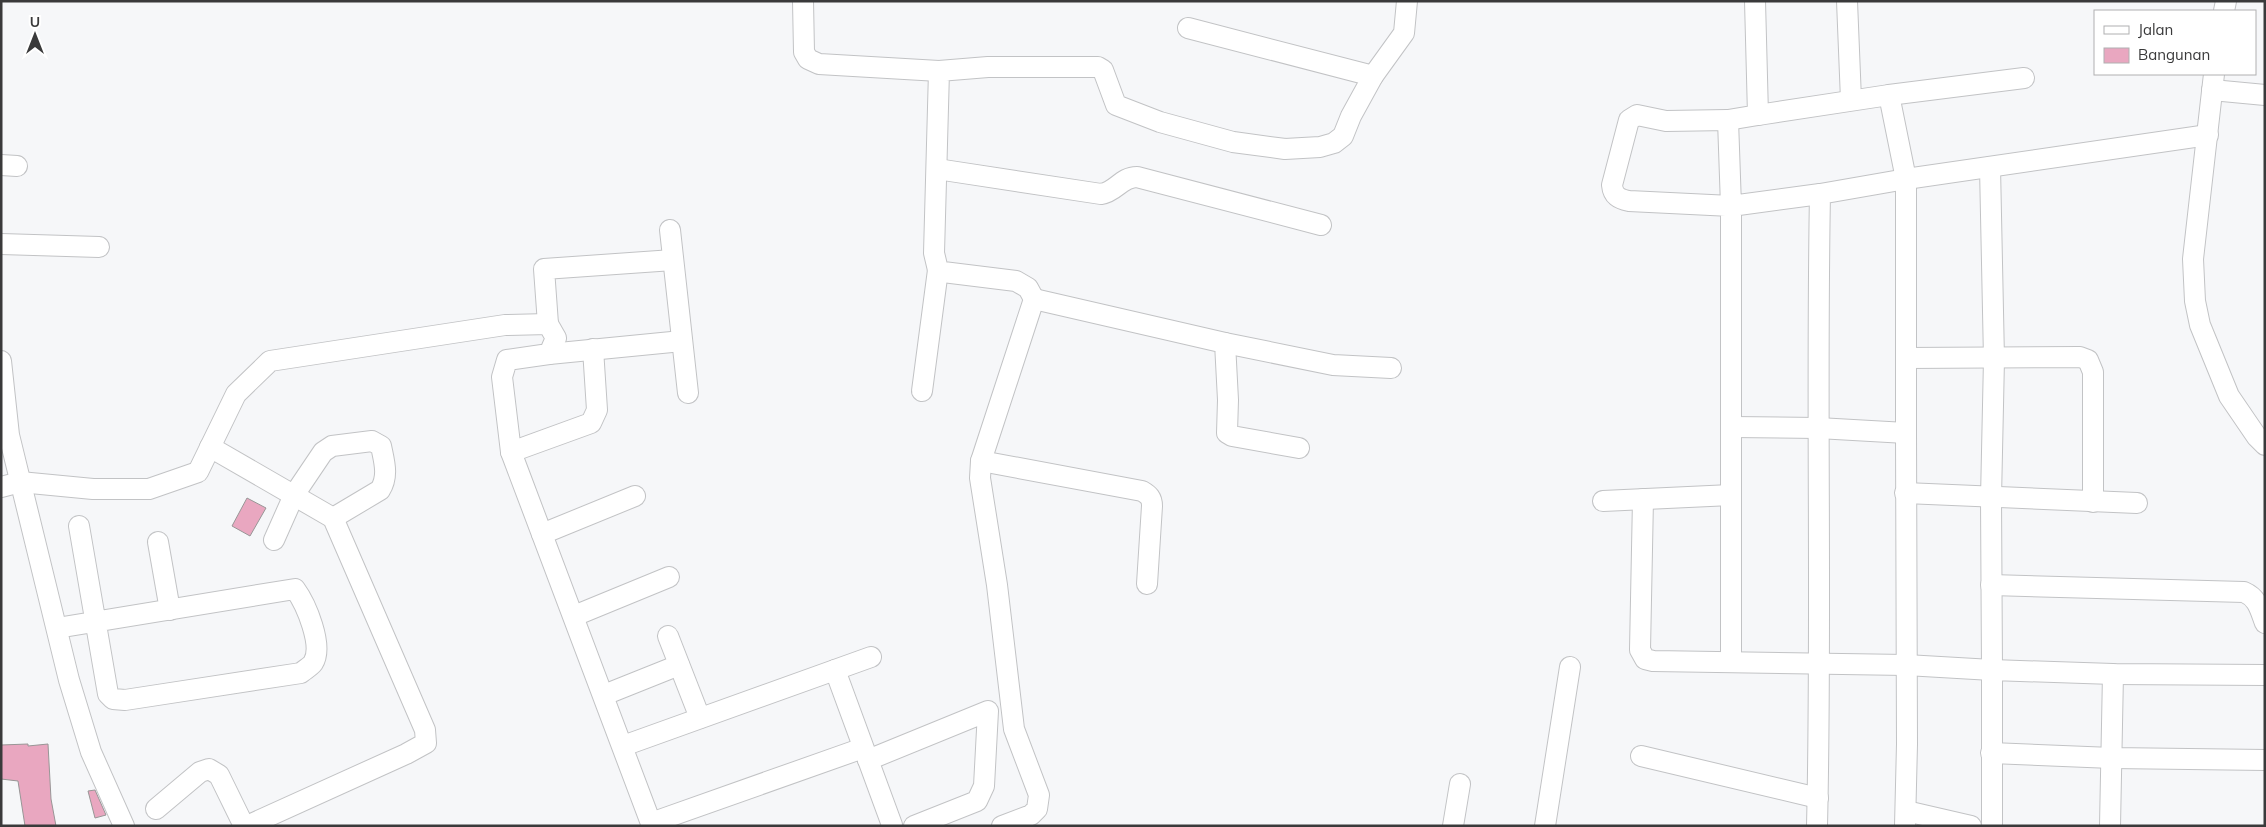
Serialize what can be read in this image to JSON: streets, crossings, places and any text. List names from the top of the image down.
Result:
{
  "legend": ["Jalan", "Bangunan"],
  "north": "top"
}
